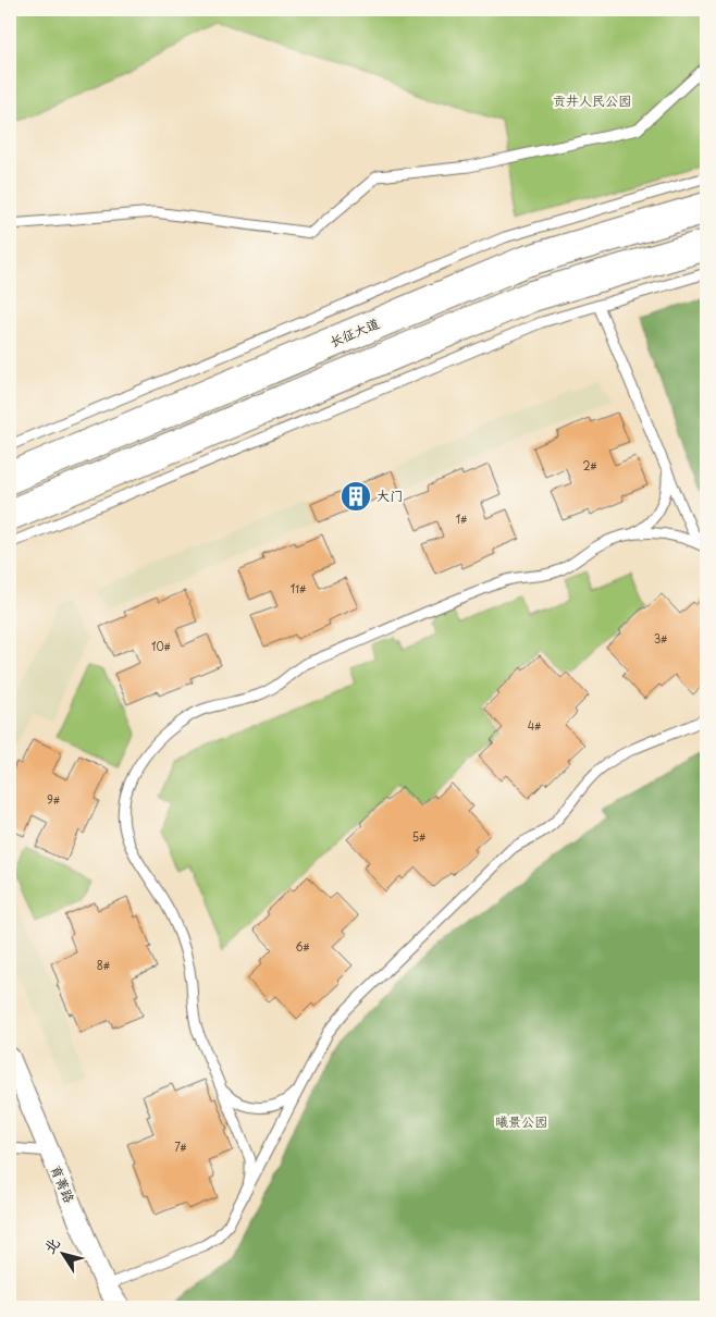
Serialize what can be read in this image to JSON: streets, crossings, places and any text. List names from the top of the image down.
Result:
{
  "streets": {
    "main road": ["长征大道"],
    "street": ["育菁路"]
  },
  "parks": ["贡井人民公园", "曦景公园"],
  "places": {
    "building": ["大门"]
  },
  "house_numbers": [
    "2#",
    "1#",
    "11#",
    "3#",
    "10#",
    "4#",
    "9#",
    "5#",
    "6#",
    "8#",
    "7#"
  ],
  "north": "top left"
}
